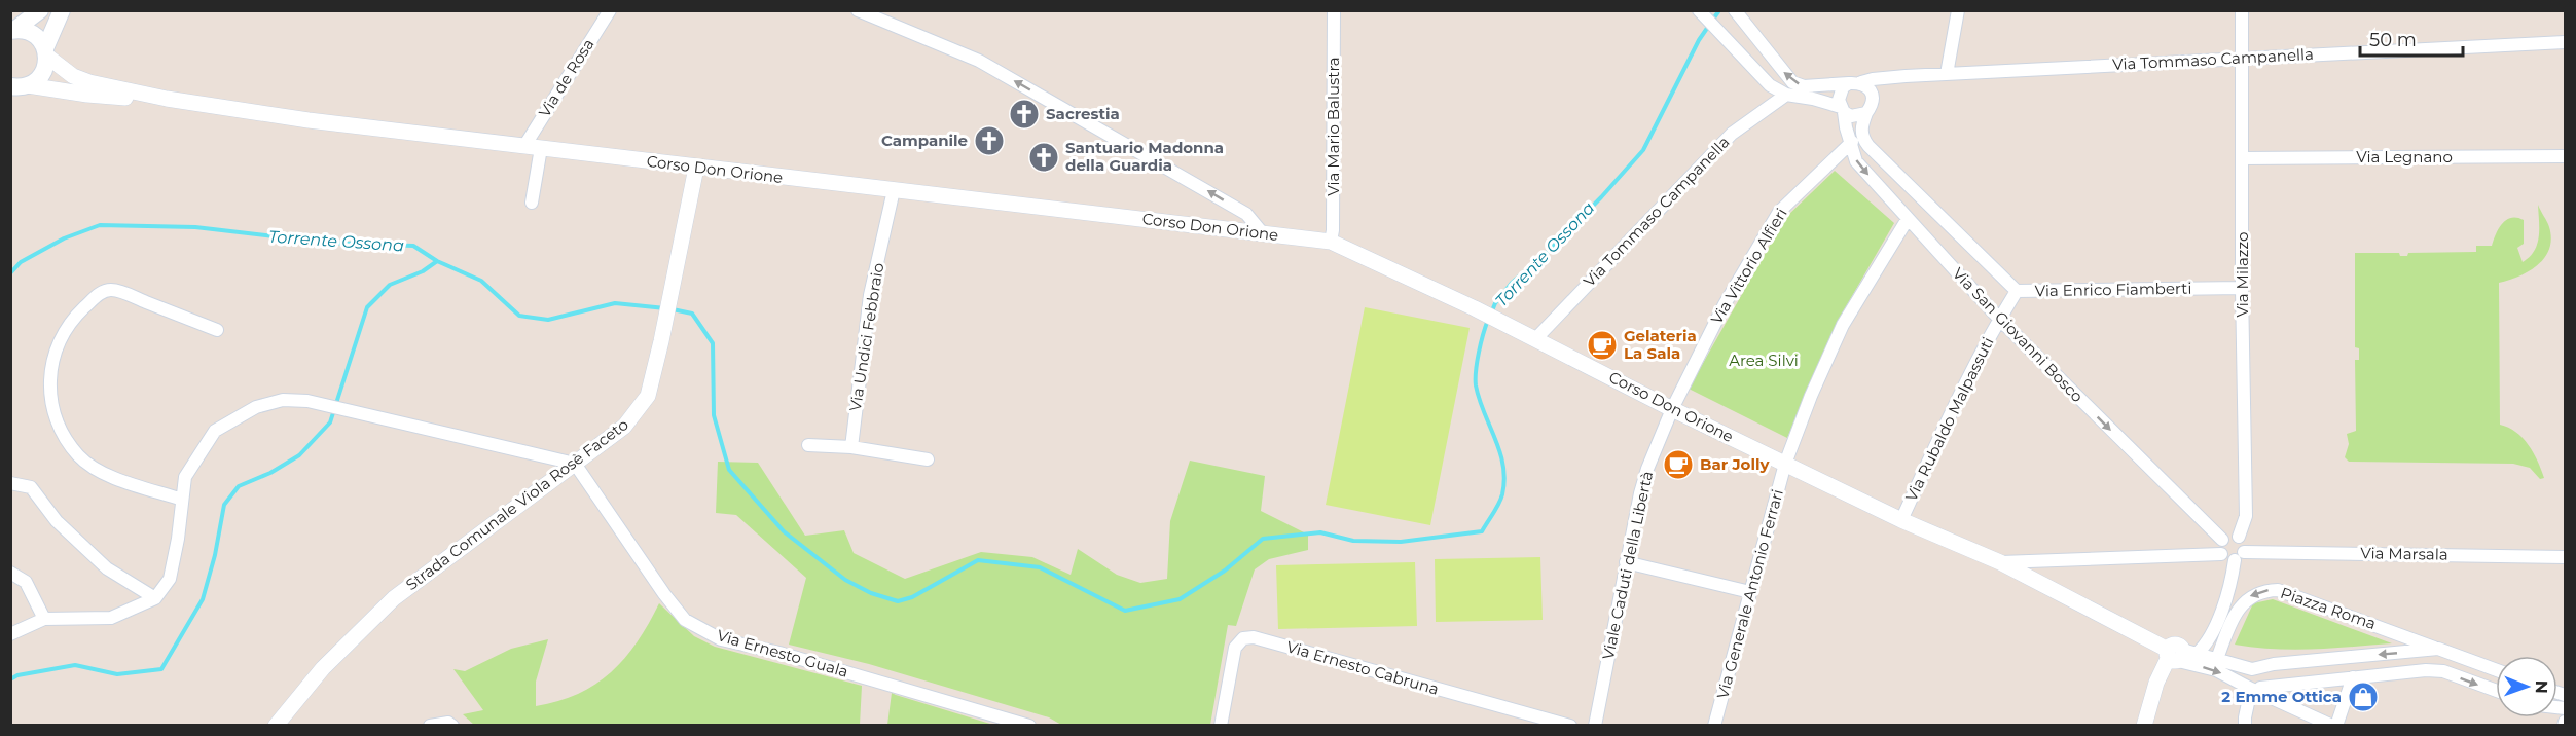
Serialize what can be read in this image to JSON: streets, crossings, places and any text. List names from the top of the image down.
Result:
{
  "streets": {
    "street": [
      "Via Tommaso Campanella",
      "Via de Rosa",
      "Via Mario Balustra",
      "Via Legnano",
      "Corso Don Orione",
      "Via Vittorio Alfieri",
      "Via Milazzo",
      "Via Enrico Fiamberti",
      "Via San Giovanni Bosco",
      "Via Undici Febbraio",
      "Via Rubaldo Malpassuti",
      "Strada Comunale Viola Rosè Faceto",
      "Via Marsala",
      "Viale Caduti della Libertà",
      "Via Generale Antonio Ferrari",
      "Piazza Roma",
      "Via Ernesto Guala",
      "Via Ernesto Cabruna"
    ]
  },
  "crossings": [
    ["Via Tommaso Campanella", "Corso Don Orione"],
    ["Via Tommaso Campanella", "Via Milazzo"],
    ["Via Tommaso Campanella", "Via San Giovanni Bosco"],
    ["Via de Rosa", "Corso Don Orione"],
    ["Via Mario Balustra", "Corso Don Orione"],
    ["Via Legnano", "Via Milazzo"],
    ["Corso Don Orione", "Via Vittorio Alfieri"],
    ["Corso Don Orione", "Via Undici Febbraio"],
    ["Corso Don Orione", "Via Rubaldo Malpassuti"],
    ["Corso Don Orione", "Strada Comunale Viola Rosè Faceto"],
    ["Corso Don Orione", "Viale Caduti della Libertà"],
    ["Corso Don Orione", "Via Generale Antonio Ferrari"],
    ["Corso Don Orione", "Piazza Roma"],
    ["Via Vittorio Alfieri", "Via San Giovanni Bosco"],
    ["Via Vittorio Alfieri", "Viale Caduti della Libertà"],
    ["Via Milazzo", "Via Enrico Fiamberti"],
    ["Via Milazzo", "Via San Giovanni Bosco"],
    ["Via Milazzo", "Via Marsala"],
    ["Via Enrico Fiamberti", "Via San Giovanni Bosco"],
    ["Via Enrico Fiamberti", "Via Rubaldo Malpassuti"],
    ["Via San Giovanni Bosco", "Via Rubaldo Malpassuti"],
    ["Via San Giovanni Bosco", "Via Marsala"],
    ["Via San Giovanni Bosco", "Via Generale Antonio Ferrari"],
    ["Strada Comunale Viola Rosè Faceto", "Via Ernesto Guala"]
  ],
  "one_way": ["Via San Giovanni Bosco"],
  "water": ["Torrente Ossona"],
  "parks": ["Area Silvi"],
  "places": {
    "church": ["Sacrestia", "Campanile", "Santuario Madonna della Guardia"],
    "cafe": ["Gelateria La Sala", "Bar Jolly"],
    "shop": ["2 Emme Ottica"]
  },
  "scale_bar": "50 m",
  "north": "right"
}
